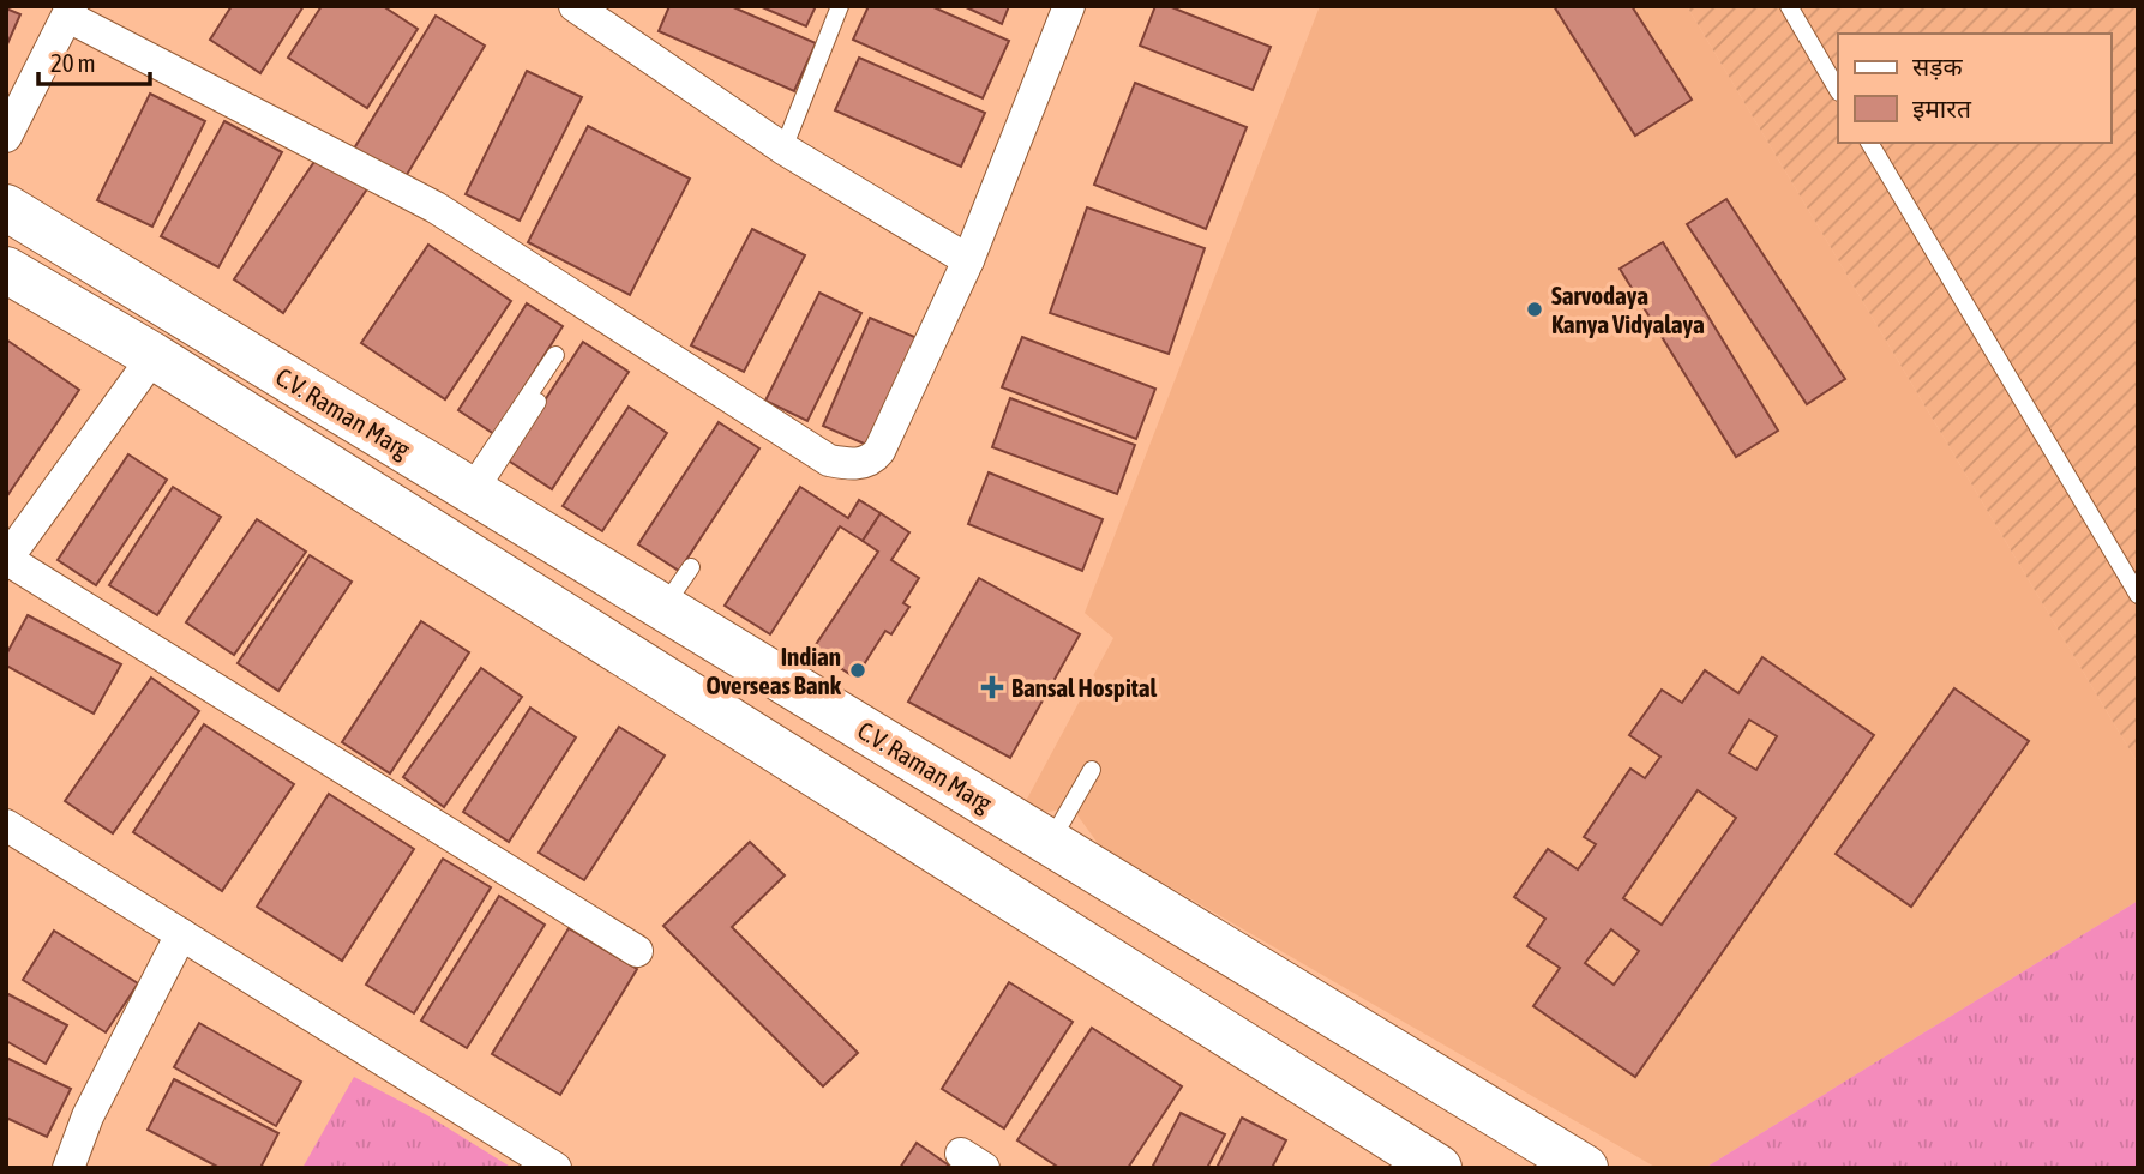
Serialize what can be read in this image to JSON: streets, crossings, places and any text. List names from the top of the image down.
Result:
{
  "streets": {
    "main road": ["C.V. Raman Marg"]
  },
  "places": {
    "other": ["Sarvodaya Kanya Vidyalaya", "Indian Overseas Bank"],
    "health": ["Bansal Hospital"]
  },
  "legend": ["सड़क", "इमारत"],
  "scale_bar": "20 m"
}
